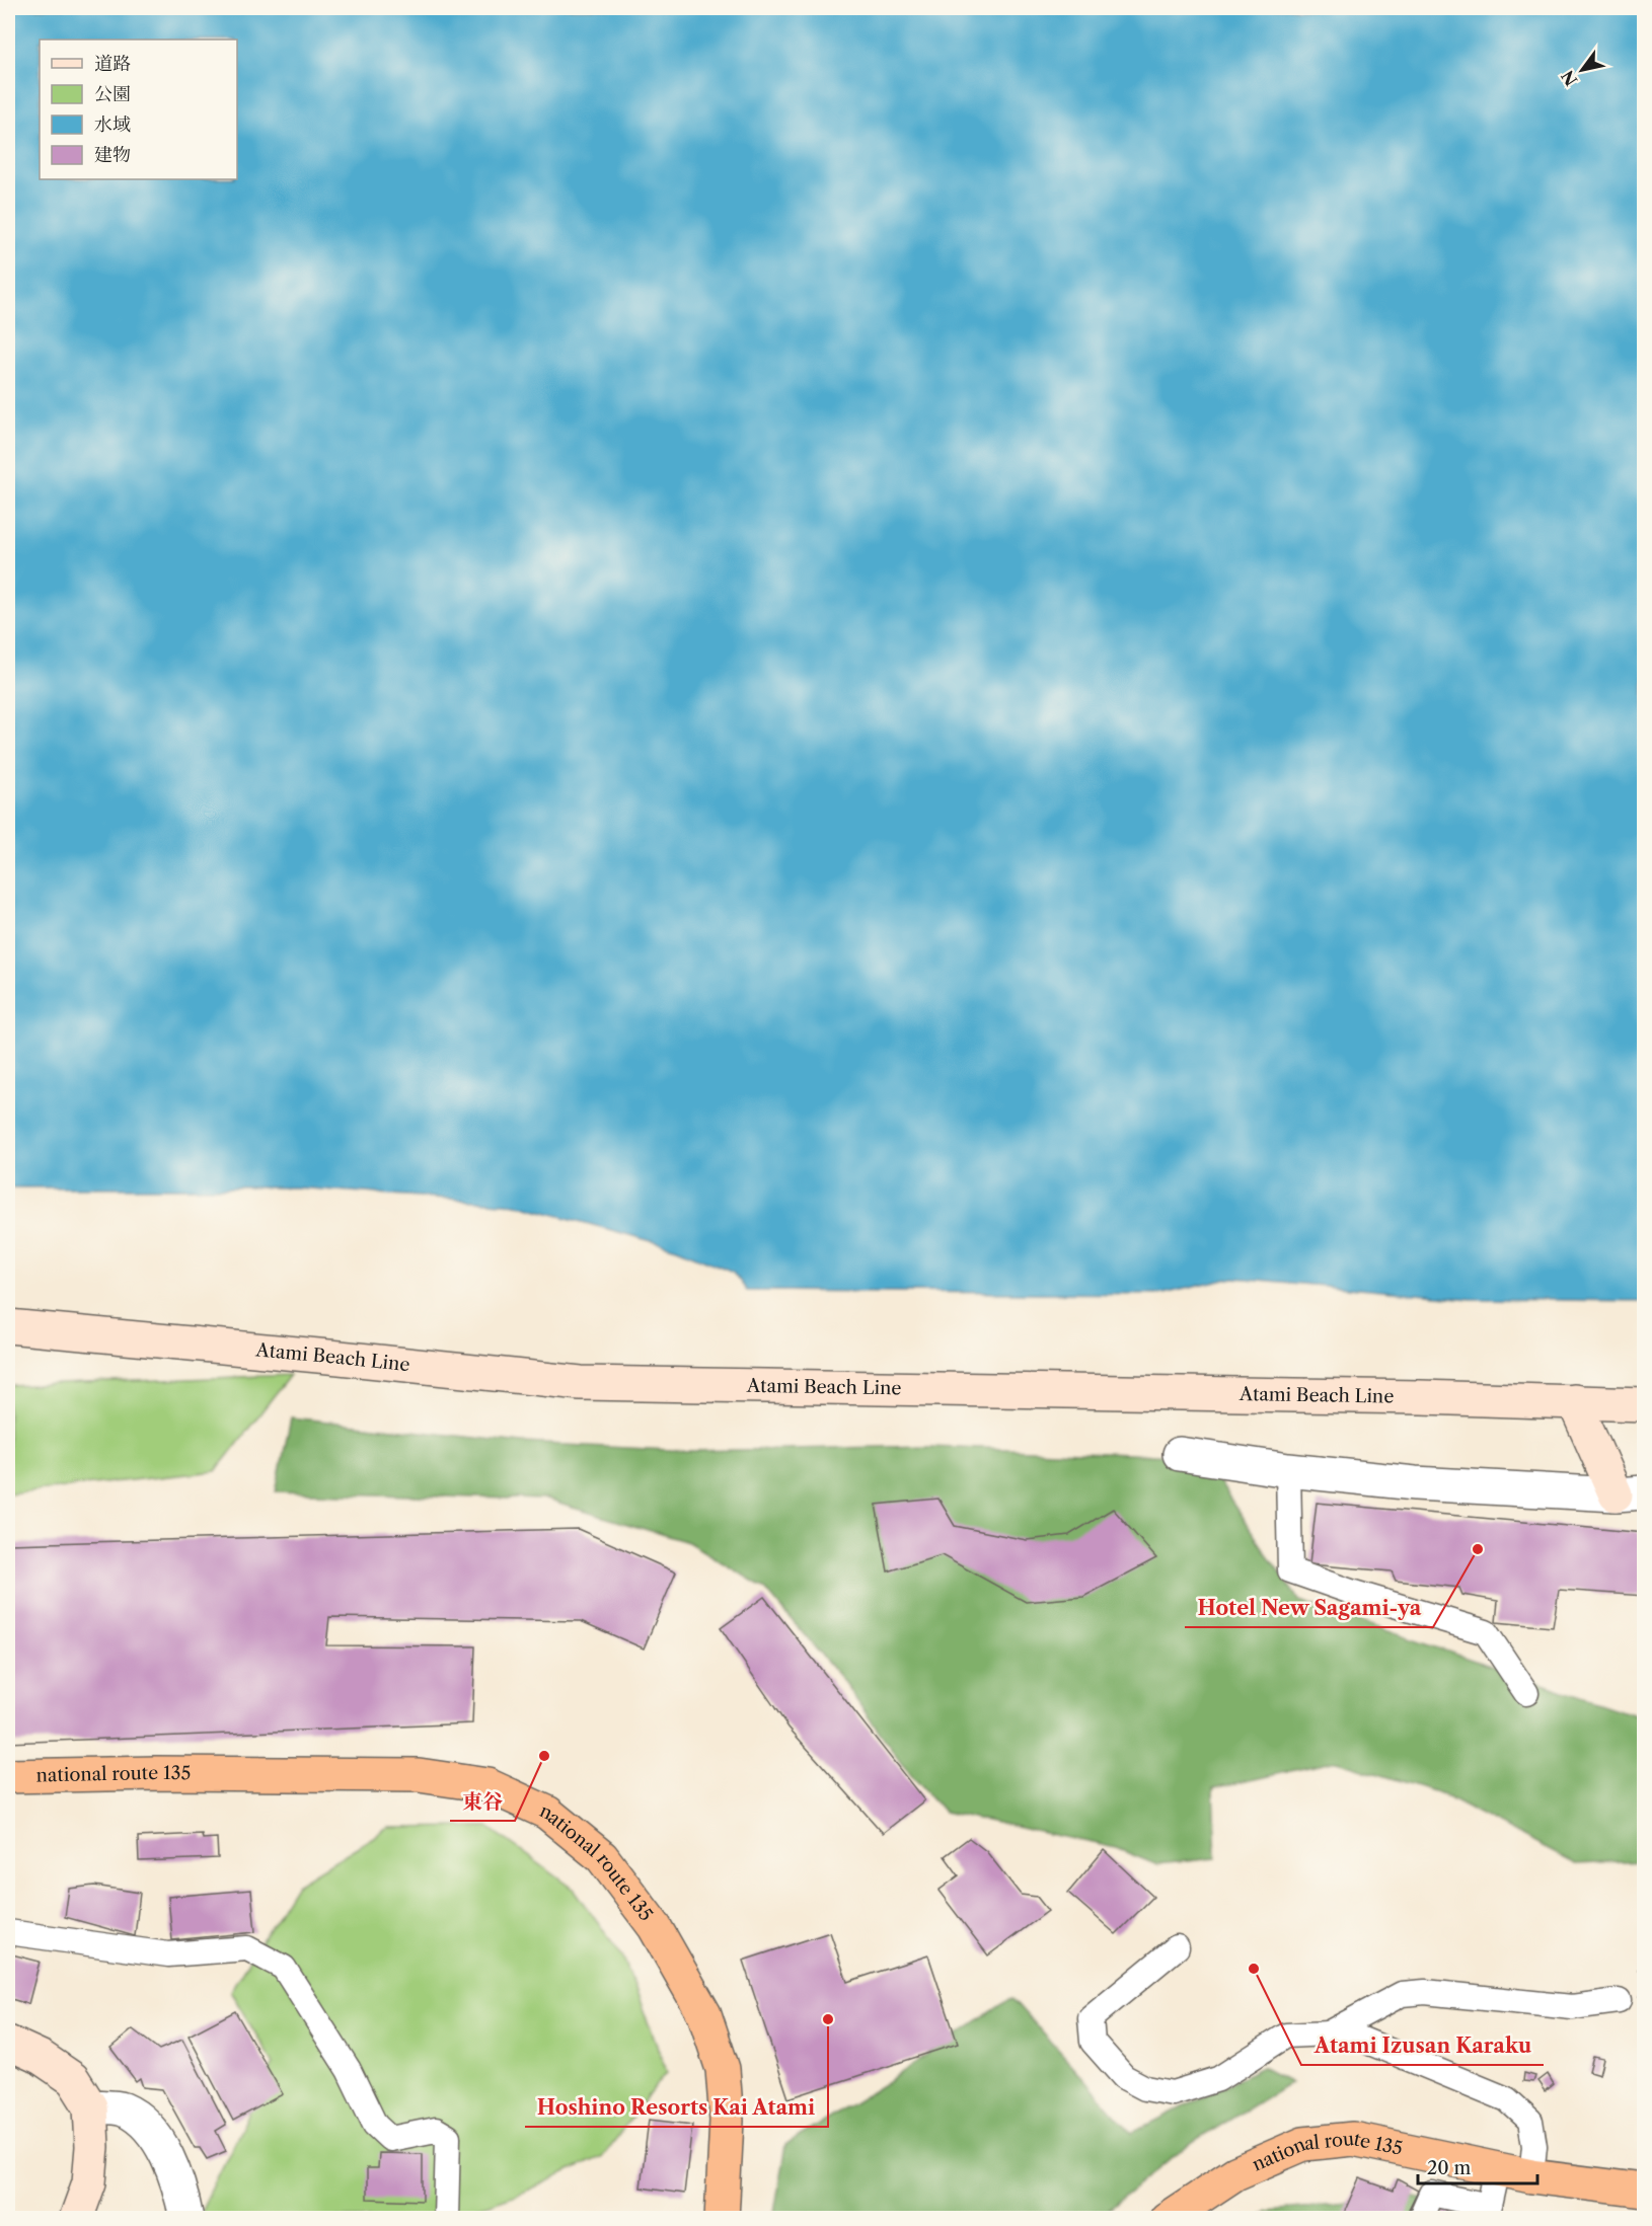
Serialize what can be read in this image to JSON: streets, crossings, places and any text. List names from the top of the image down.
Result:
{
  "streets": {
    "highway": ["national route 135"],
    "street": ["Atami Beach Line"]
  },
  "places": [
    "Hotel New Sagami-ya",
    "東谷",
    "Atami Izusan Karaku",
    "Hoshino Resorts Kai Atami"
  ],
  "legend": [
    "道路",
    "公園",
    "水域",
    "建物"
  ],
  "scale_bar": "20 m",
  "north": "bottom left"
}
